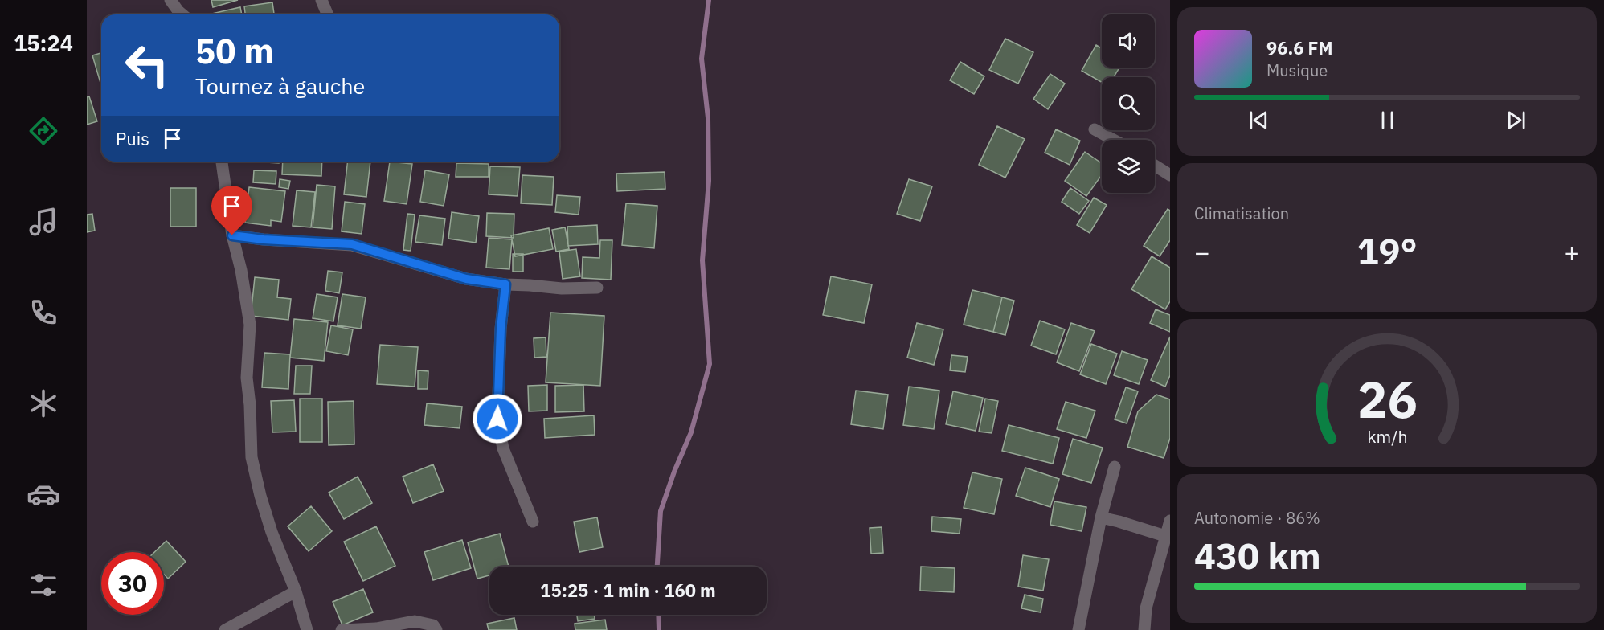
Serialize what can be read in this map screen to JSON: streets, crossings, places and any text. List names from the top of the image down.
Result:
{
  "page": {
    "tabs": "15:24",
    "turn": ["50 m", "Tournez à gauche"],
    "song": ["96.6 FM", "Musique"],
    "then": "Puis",
    "tile": [
      "Climatisation",
      ["Autonomie · 86%", "430 km"]
    ],
    "heat": ["−", "19°", "+"],
    "limit": "30",
    "trip": "15:25 · 1 min · 160 m",
    "gauge": ["26", "km/h"]
  }
}
